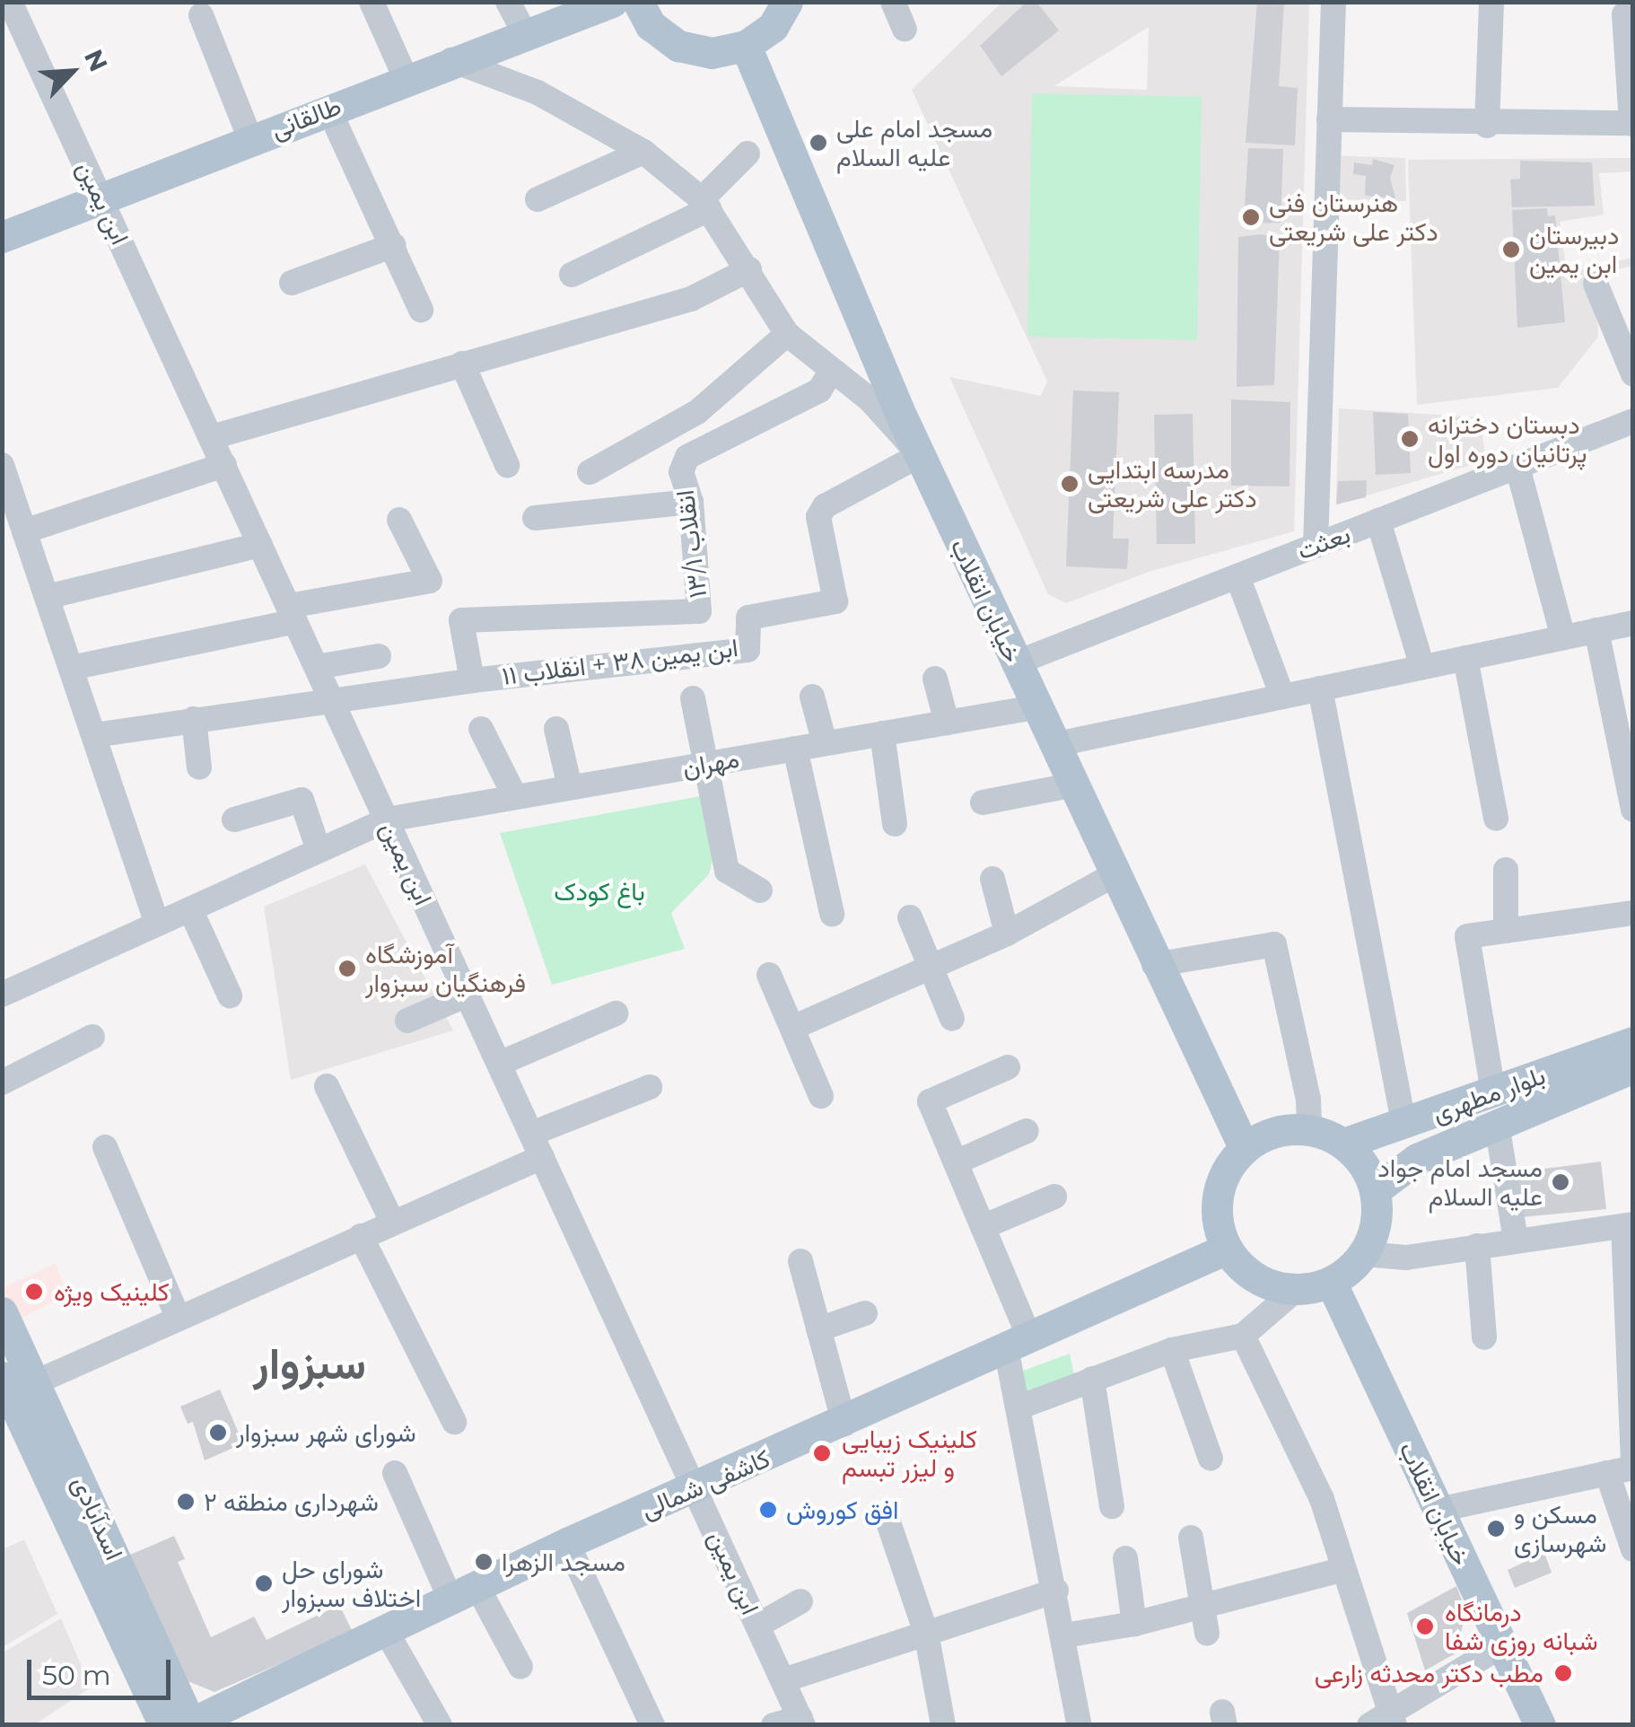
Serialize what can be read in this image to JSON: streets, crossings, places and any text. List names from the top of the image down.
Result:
{
  "streets": {
    "main road": [
      "طالقانی",
      "خیابان انقلاب",
      "بلوار مطهری",
      "کاشفی شمالی",
      "اسدآبادی"
    ],
    "street": [
      "ابن یمین",
      "بعثت",
      "انقلاب ۱۳/۱",
      "ابن یمین ۳۸ + انقلاب ۱۱",
      "مهران"
    ]
  },
  "crossings": [
    ["طالقانی", "ابن یمین"],
    ["ابن یمین", "ابن یمین ۳۸ + انقلاب ۱۱"],
    ["ابن یمین", "مهران"],
    ["ابن یمین", "کاشفی شمالی"],
    ["بعثت", "خیابان انقلاب"],
    ["انقلاب ۱۳/۱", "ابن یمین ۳۸ + انقلاب ۱۱"],
    ["خیابان انقلاب", "ابن یمین ۳۸ + انقلاب ۱۱"],
    ["خیابان انقلاب", "مهران"],
    ["خیابان انقلاب", "بلوار مطهری"],
    ["خیابان انقلاب", "کاشفی شمالی"],
    ["بلوار مطهری", "کاشفی شمالی"],
    ["کاشفی شمالی", "اسدآبادی"]
  ],
  "districts": ["سبزوار"],
  "parks": ["باغ کودک"],
  "places": [
    "مسجد امام علی علیه السلام",
    "هنرستان فنی دکتر علی شریعتی",
    "دبیرستان ابن یمین",
    "دبستان دخترانه پرتانیان دوره اول",
    "مدرسه ابتدایی دکتر علی شریعتی",
    "آموزشگاه فرهنگیان سبزوار",
    "مسجد امام جواد علیه السلام",
    "کلینیک ویژه",
    "شورای شهر سبزوار",
    "کلینیک زیبایی و لیزر تبسم",
    "شهرداری منطقه ۲",
    "افق کوروش",
    "مسکن و شهرسازی",
    "مسجد الزهرا",
    "شورای حل اختلاف سبزوار",
    "درمانگاه شبانه روزی شفا",
    "مطب دکتر محدثه زارعی"
  ],
  "scale_bar": "50 m",
  "north": "top right"
}
